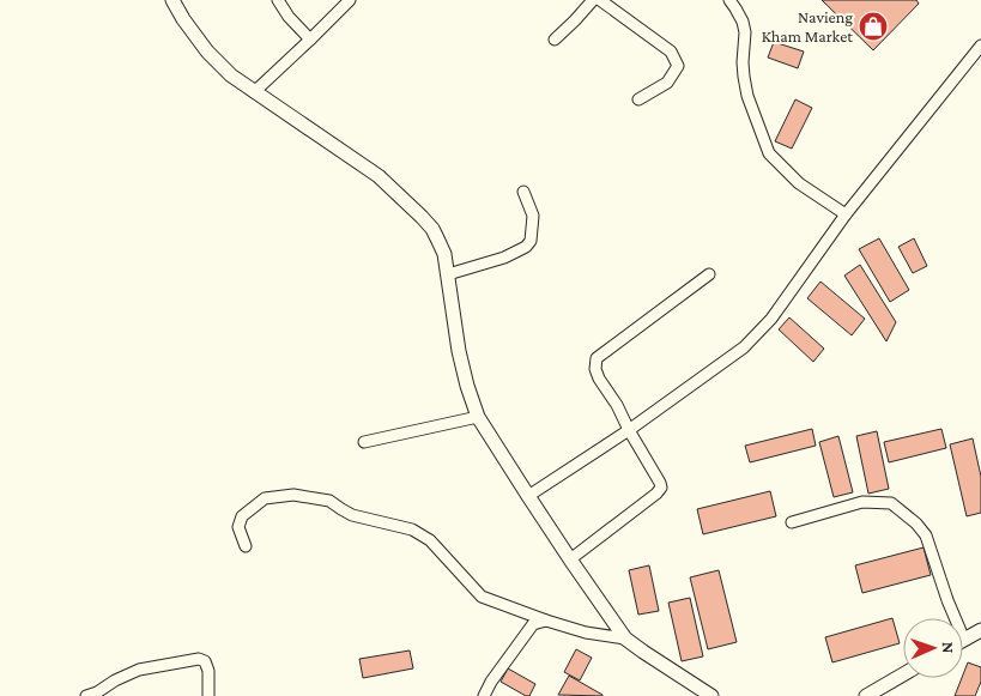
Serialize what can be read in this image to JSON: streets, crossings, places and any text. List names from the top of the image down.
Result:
{
  "places": {
    "shop": ["Navieng Kham Market"]
  },
  "north": "right"
}
